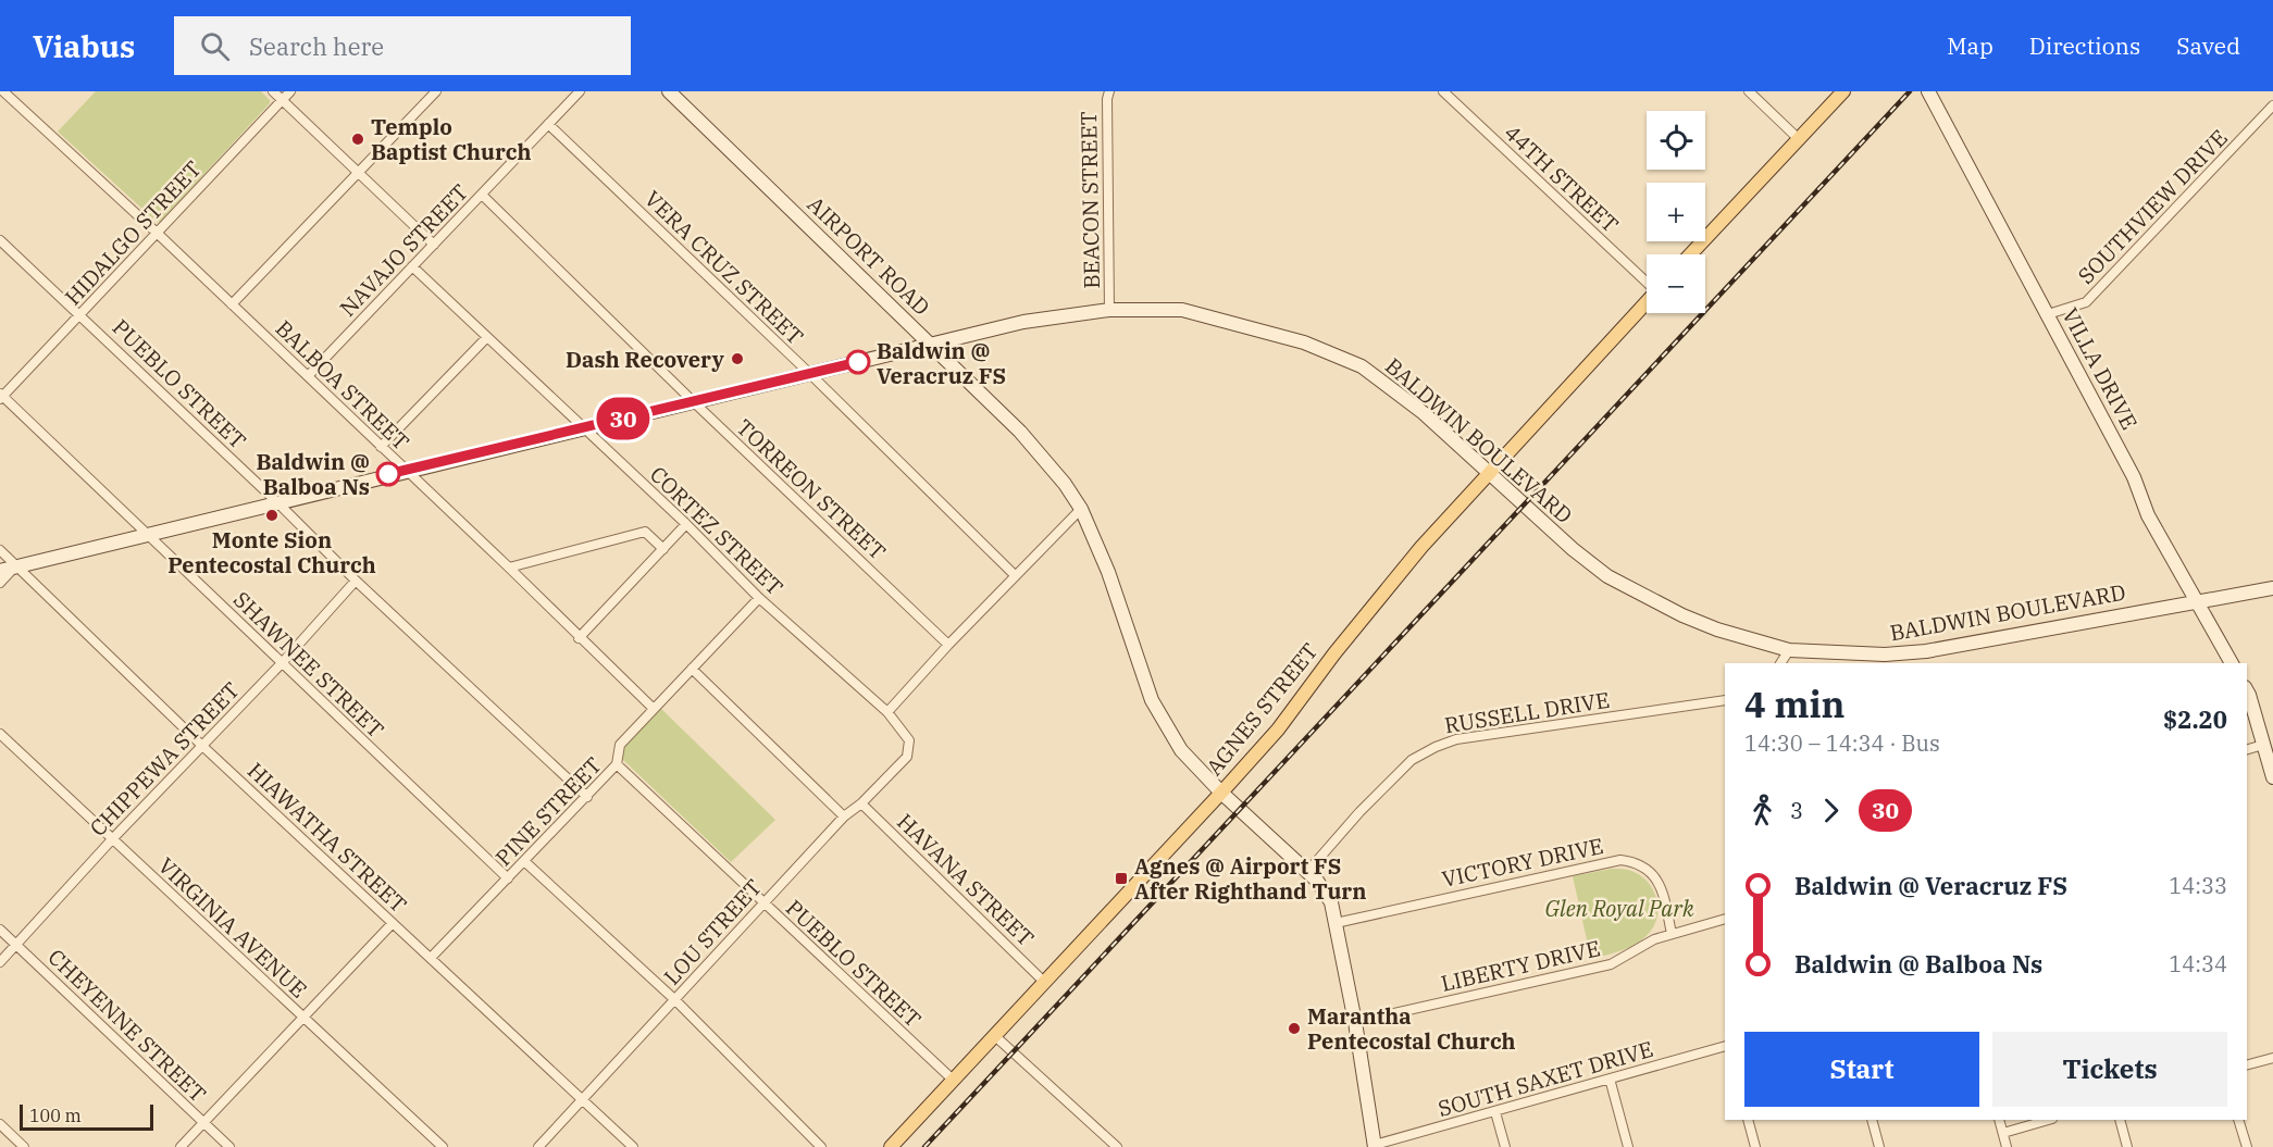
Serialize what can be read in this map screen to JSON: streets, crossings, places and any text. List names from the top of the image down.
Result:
{
  "streets": {
    "main road": [
      "AIRPORT ROAD",
      "VILLA DRIVE",
      "BALDWIN BOULEVARD",
      "AGNES STREET"
    ],
    "street": [
      "44TH STREET",
      "BEACON STREET",
      "SOUTHVIEW DRIVE",
      "HIDALGO STREET",
      "NAVAJO STREET",
      "VERA CRUZ STREET",
      "PUEBLO STREET",
      "BALBOA STREET",
      "TORREON STREET",
      "CORTEZ STREET",
      "SHAWNEE STREET",
      "RUSSELL DRIVE",
      "CHIPPEWA STREET",
      "PINE STREET",
      "HIAWATHA STREET",
      "VICTORY DRIVE",
      "HAVANA STREET",
      "VIRGINIA AVENUE",
      "LOU STREET",
      "LIBERTY DRIVE",
      "CHEYENNE STREET",
      "SOUTH SAXET DRIVE"
    ]
  },
  "crossings": [
    ["BEACON STREET", "BALDWIN BOULEVARD"],
    ["SOUTHVIEW DRIVE", "VILLA DRIVE"],
    ["HIDALGO STREET", "PUEBLO STREET"],
    ["HIDALGO STREET", "BALBOA STREET"],
    ["HIDALGO STREET", "SHAWNEE STREET"],
    ["NAVAJO STREET", "VERA CRUZ STREET"],
    ["NAVAJO STREET", "BALBOA STREET"],
    ["NAVAJO STREET", "TORREON STREET"],
    ["NAVAJO STREET", "CORTEZ STREET"],
    ["AIRPORT ROAD", "BALDWIN BOULEVARD"],
    ["AIRPORT ROAD", "AGNES STREET"],
    ["AIRPORT ROAD", "RUSSELL DRIVE"],
    ["AIRPORT ROAD", "VICTORY DRIVE"],
    ["AIRPORT ROAD", "LIBERTY DRIVE"],
    ["AIRPORT ROAD", "SOUTH SAXET DRIVE"],
    ["VERA CRUZ STREET", "BALDWIN BOULEVARD"],
    ["VILLA DRIVE", "BALDWIN BOULEVARD"],
    ["PUEBLO STREET", "BALDWIN BOULEVARD"],
    ["PUEBLO STREET", "AGNES STREET"],
    ["PUEBLO STREET", "CHIPPEWA STREET"],
    ["PUEBLO STREET", "PINE STREET"],
    ["PUEBLO STREET", "LOU STREET"],
    ["BALBOA STREET", "BALDWIN BOULEVARD"],
    ["BALBOA STREET", "PINE STREET"],
    ["BALDWIN BOULEVARD", "TORREON STREET"],
    ["BALDWIN BOULEVARD", "CORTEZ STREET"],
    ["BALDWIN BOULEVARD", "SHAWNEE STREET"],
    ["BALDWIN BOULEVARD", "AGNES STREET"],
    ["BALDWIN BOULEVARD", "HIAWATHA STREET"],
    ["CORTEZ STREET", "PINE STREET"],
    ["CORTEZ STREET", "LOU STREET"],
    ["SHAWNEE STREET", "CHIPPEWA STREET"],
    ["SHAWNEE STREET", "PINE STREET"],
    ["AGNES STREET", "HAVANA STREET"],
    ["CHIPPEWA STREET", "HIAWATHA STREET"],
    ["CHIPPEWA STREET", "VIRGINIA AVENUE"],
    ["CHIPPEWA STREET", "CHEYENNE STREET"],
    ["PINE STREET", "HIAWATHA STREET"],
    ["HIAWATHA STREET", "LOU STREET"],
    ["VICTORY DRIVE", "LIBERTY DRIVE"],
    ["HAVANA STREET", "LOU STREET"]
  ],
  "parks": ["Glen Royal Park"],
  "places": {
    "other": [
      "Templo Baptist Church",
      "Dash Recovery",
      "Baldwin @ Veracruz FS",
      "Baldwin @ Balboa Ns",
      "Monte Sion Pentecostal Church",
      "Marantha Pentecostal Church"
    ],
    "transit": ["Agnes @ Airport FS After Righthand Turn"]
  },
  "lines": ["bus line 30"],
  "scale_bar": "100 m",
  "page": {
    "header": "Viabus",
    "search": "Search here",
    "nav": ["Map", "Directions", "Saved"],
    "on_map": "30",
    "map_buttons": ["+", "−"],
    "heading": ["4 min", "14:30 – 14:34 · Bus", "$2.20"],
    "legs": ["3", "30"],
    "list": [
      {
        "name": "Baldwin @ Veracruz FS",
        "value": "14:33"
      },
      {
        "name": "Baldwin @ Balboa Ns",
        "value": "14:34"
      }
    ],
    "buttons": ["Start", "Tickets"],
    "scale": "100 m"
  }
}
